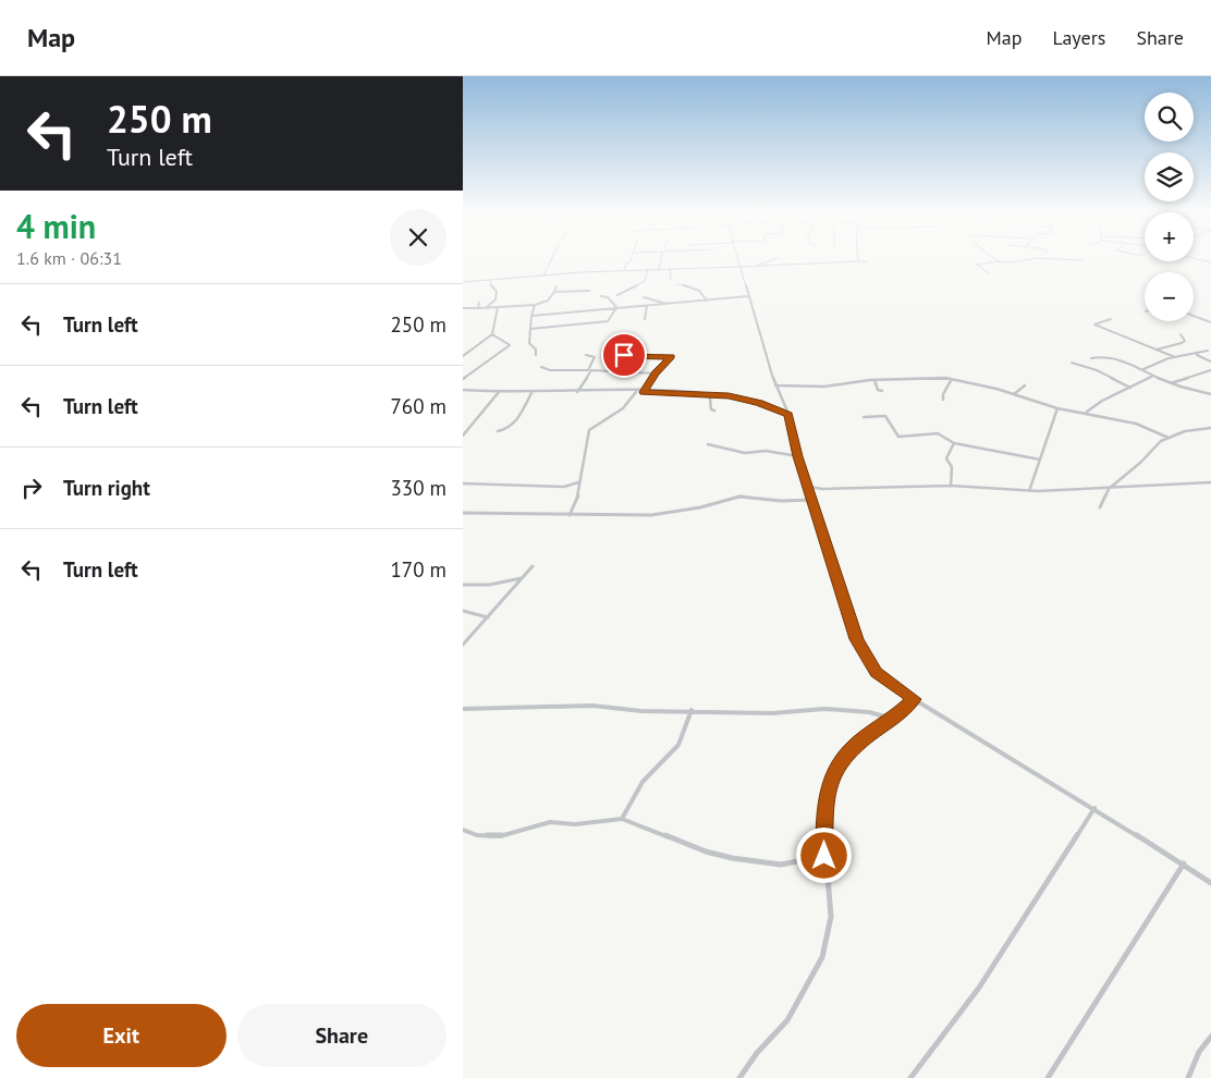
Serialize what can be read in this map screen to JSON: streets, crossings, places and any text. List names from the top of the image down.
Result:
{
  "page": {
    "header": "Map",
    "nav": ["Map", "Layers", "Share"],
    "turn": ["250 m", "Turn left"],
    "map_buttons": ["+", "−"],
    "heading": ["4 min", "1.6 km · 06:31"],
    "list": [
      {
        "name": "Turn left",
        "value": "250 m"
      },
      {
        "name": "Turn left",
        "value": "760 m"
      },
      {
        "name": "Turn right",
        "value": "330 m"
      },
      {
        "name": "Turn left",
        "value": "170 m"
      }
    ],
    "buttons": ["Exit", "Share"]
  }
}
